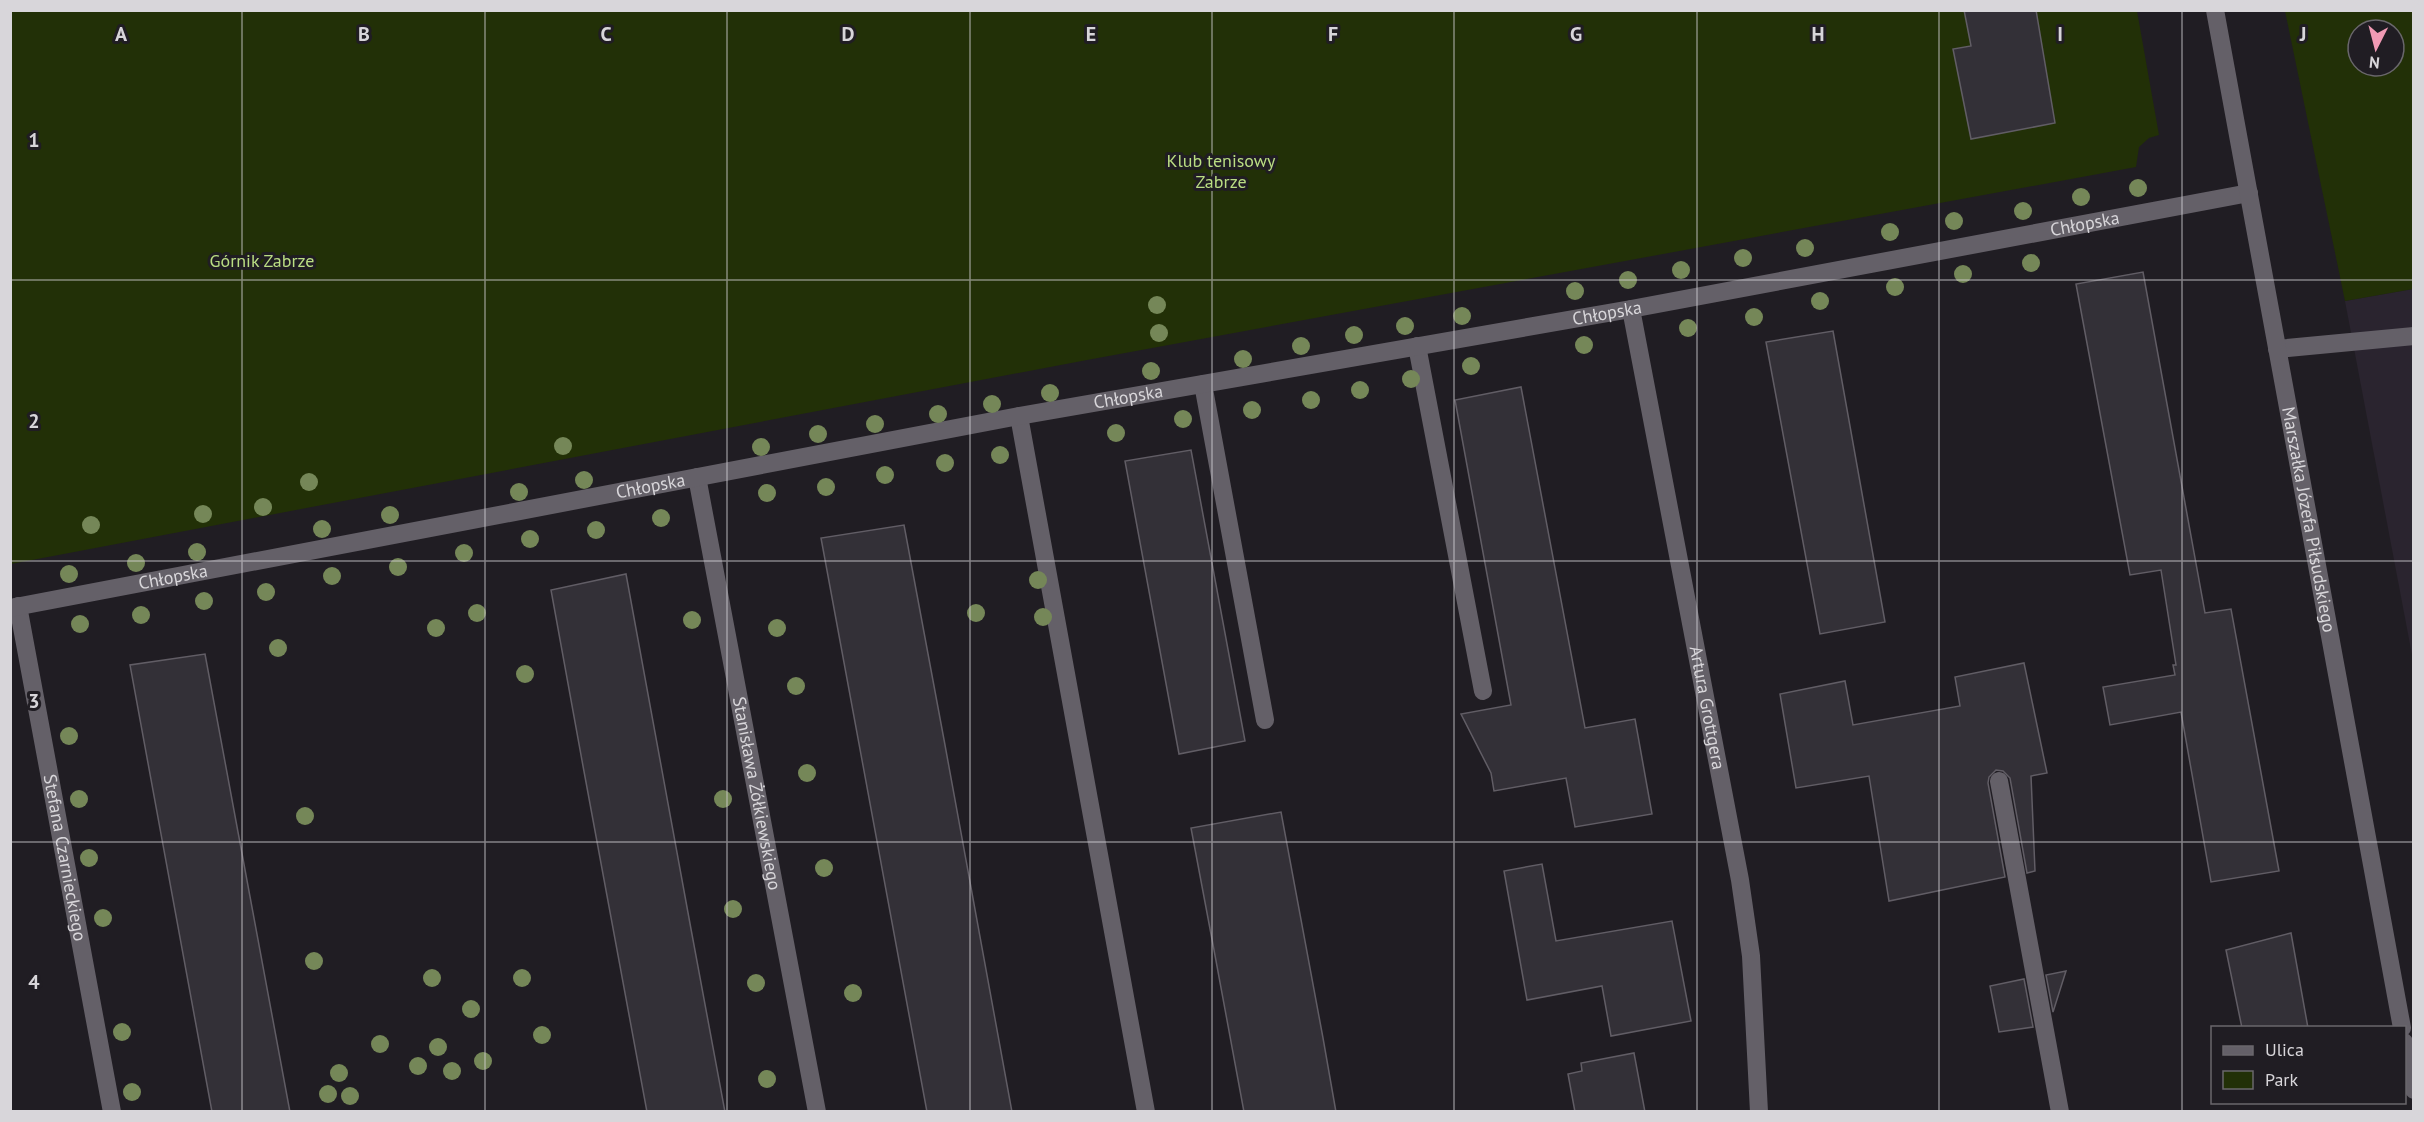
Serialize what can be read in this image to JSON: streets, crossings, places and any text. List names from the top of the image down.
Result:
{
  "streets": {
    "street": [
      "Chłopska",
      "Marszałka Józefa Piłsudskiego",
      "Artura Grottgera",
      "Stanisława Żółkiewskiego",
      "Stefana Czarnieckiego"
    ]
  },
  "crossings": [
    ["Chłopska", "Marszałka Józefa Piłsudskiego"],
    ["Chłopska", "Artura Grottgera"],
    ["Chłopska", "Stanisława Żółkiewskiego"],
    ["Chłopska", "Stefana Czarnieckiego"]
  ],
  "parks": ["Klub tenisowy Zabrze", "Górnik Zabrze"],
  "legend": ["Ulica", "Park"],
  "north": "bottom",
  "grid": {
    "columns": [
      "A",
      "B",
      "C",
      "D",
      "E",
      "F",
      "G",
      "H",
      "I",
      "J"
    ],
    "rows": [
      "1",
      "2",
      "3",
      "4"
    ]
  }
}
